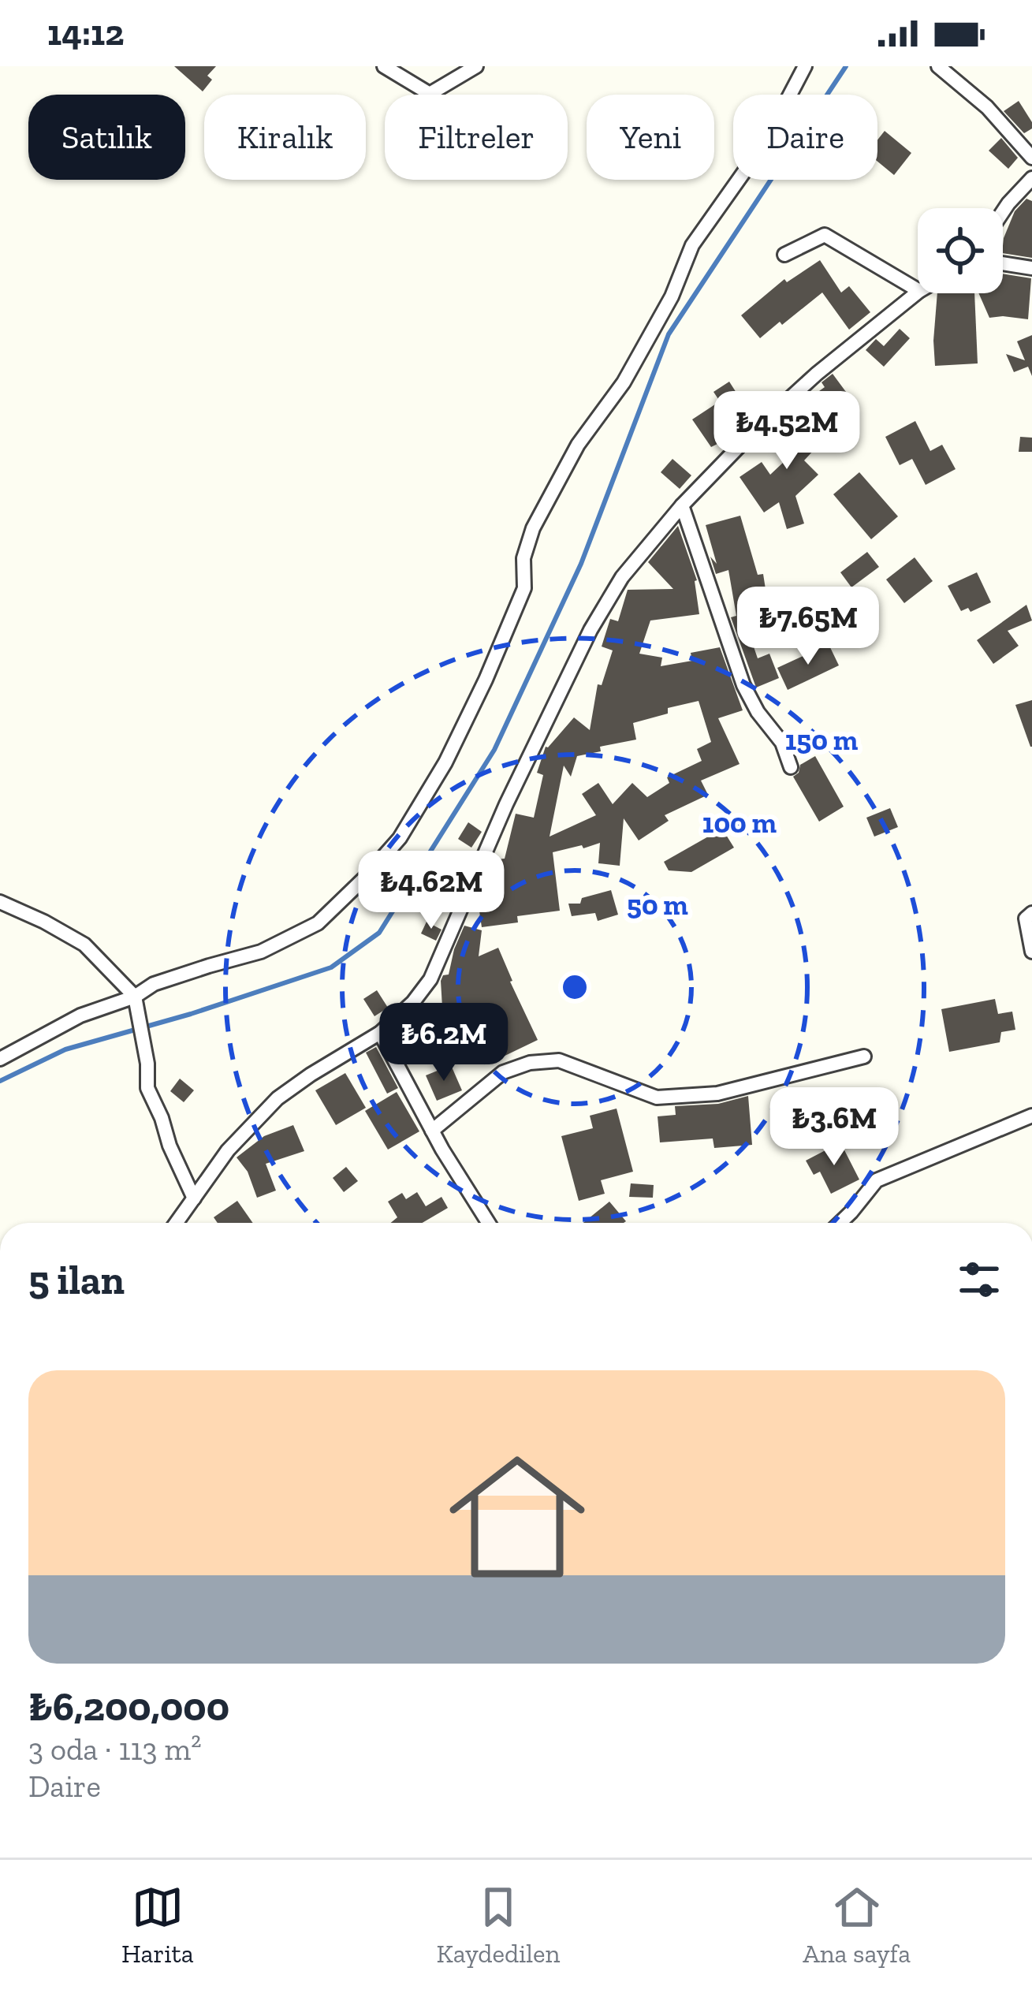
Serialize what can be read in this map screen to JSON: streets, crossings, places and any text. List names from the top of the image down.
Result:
{
  "page": {
    "status": "14:12",
    "chip": [
      "Satılık",
      "Kiralık",
      "Filtreler",
      "Yeni",
      "Daire"
    ],
    "price": [
      "₺4.52M",
      "₺7.65M",
      "₺4.62M",
      "₺6.2M",
      "₺3.6M"
    ],
    "heading": "5 ilan",
    "list": [
      {
        "name": "₺6,200,000",
        "note": "3 oda · 113 m² · Daire"
      }
    ],
    "tabs": ["Harita", "Kaydedilen", "Ana sayfa"]
  },
  "rings": ["150 m", "100 m", "50 m"]
}
